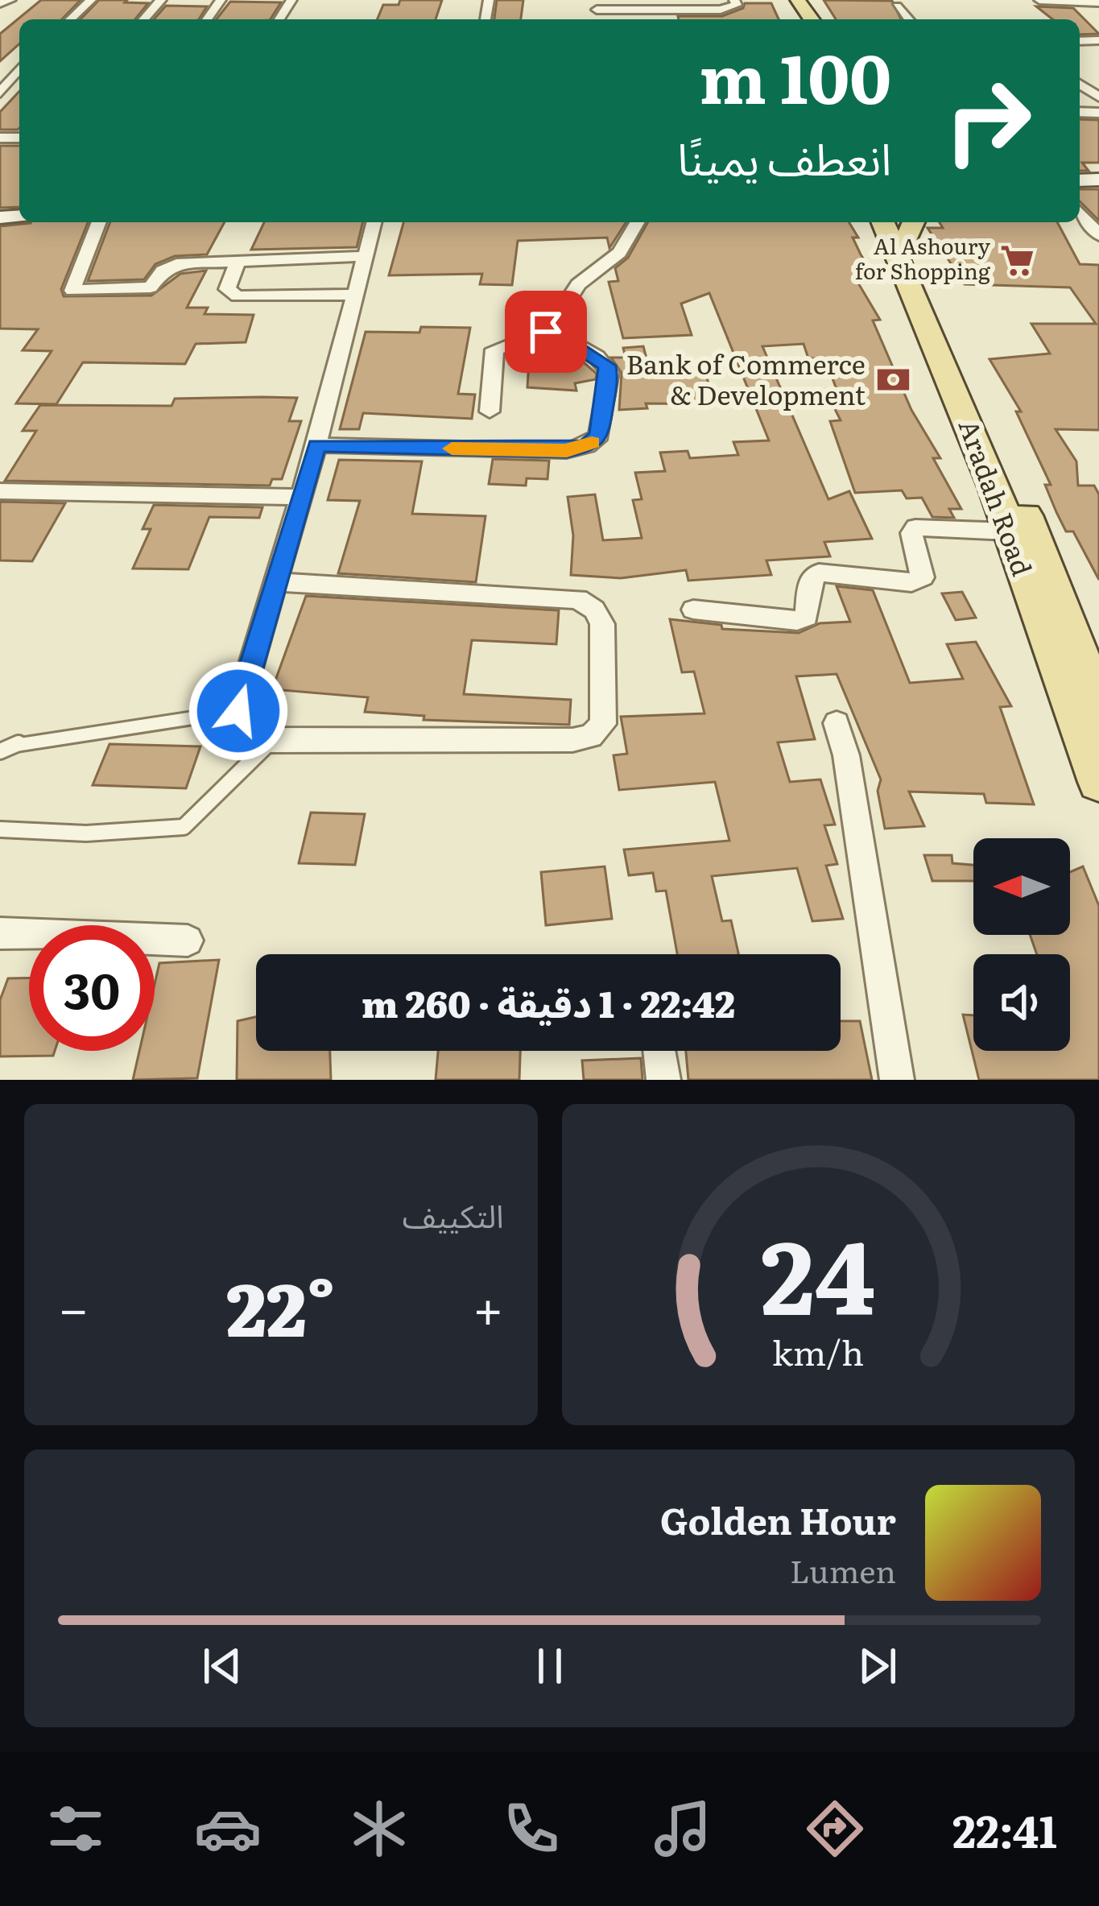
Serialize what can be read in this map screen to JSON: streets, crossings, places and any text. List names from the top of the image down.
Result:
{
  "streets": {
    "main road": ["Aradah Road"]
  },
  "places": {
    "supermarket": ["Al Ashoury for Shopping"],
    "bank": ["Bank of Commerce & Development"]
  },
  "north": "left",
  "page": {
    "turn": ["100 m", "انعطف يمينًا"],
    "limit": "30",
    "trip": "22:42 · 1 دقيقة · 260 m",
    "tile": "التكييف",
    "heat": ["−", "22°", "+"],
    "song": ["Golden Hour", "Lumen"],
    "tabs": "22:41",
    "gauge": ["24", "km/h"]
  }
}
